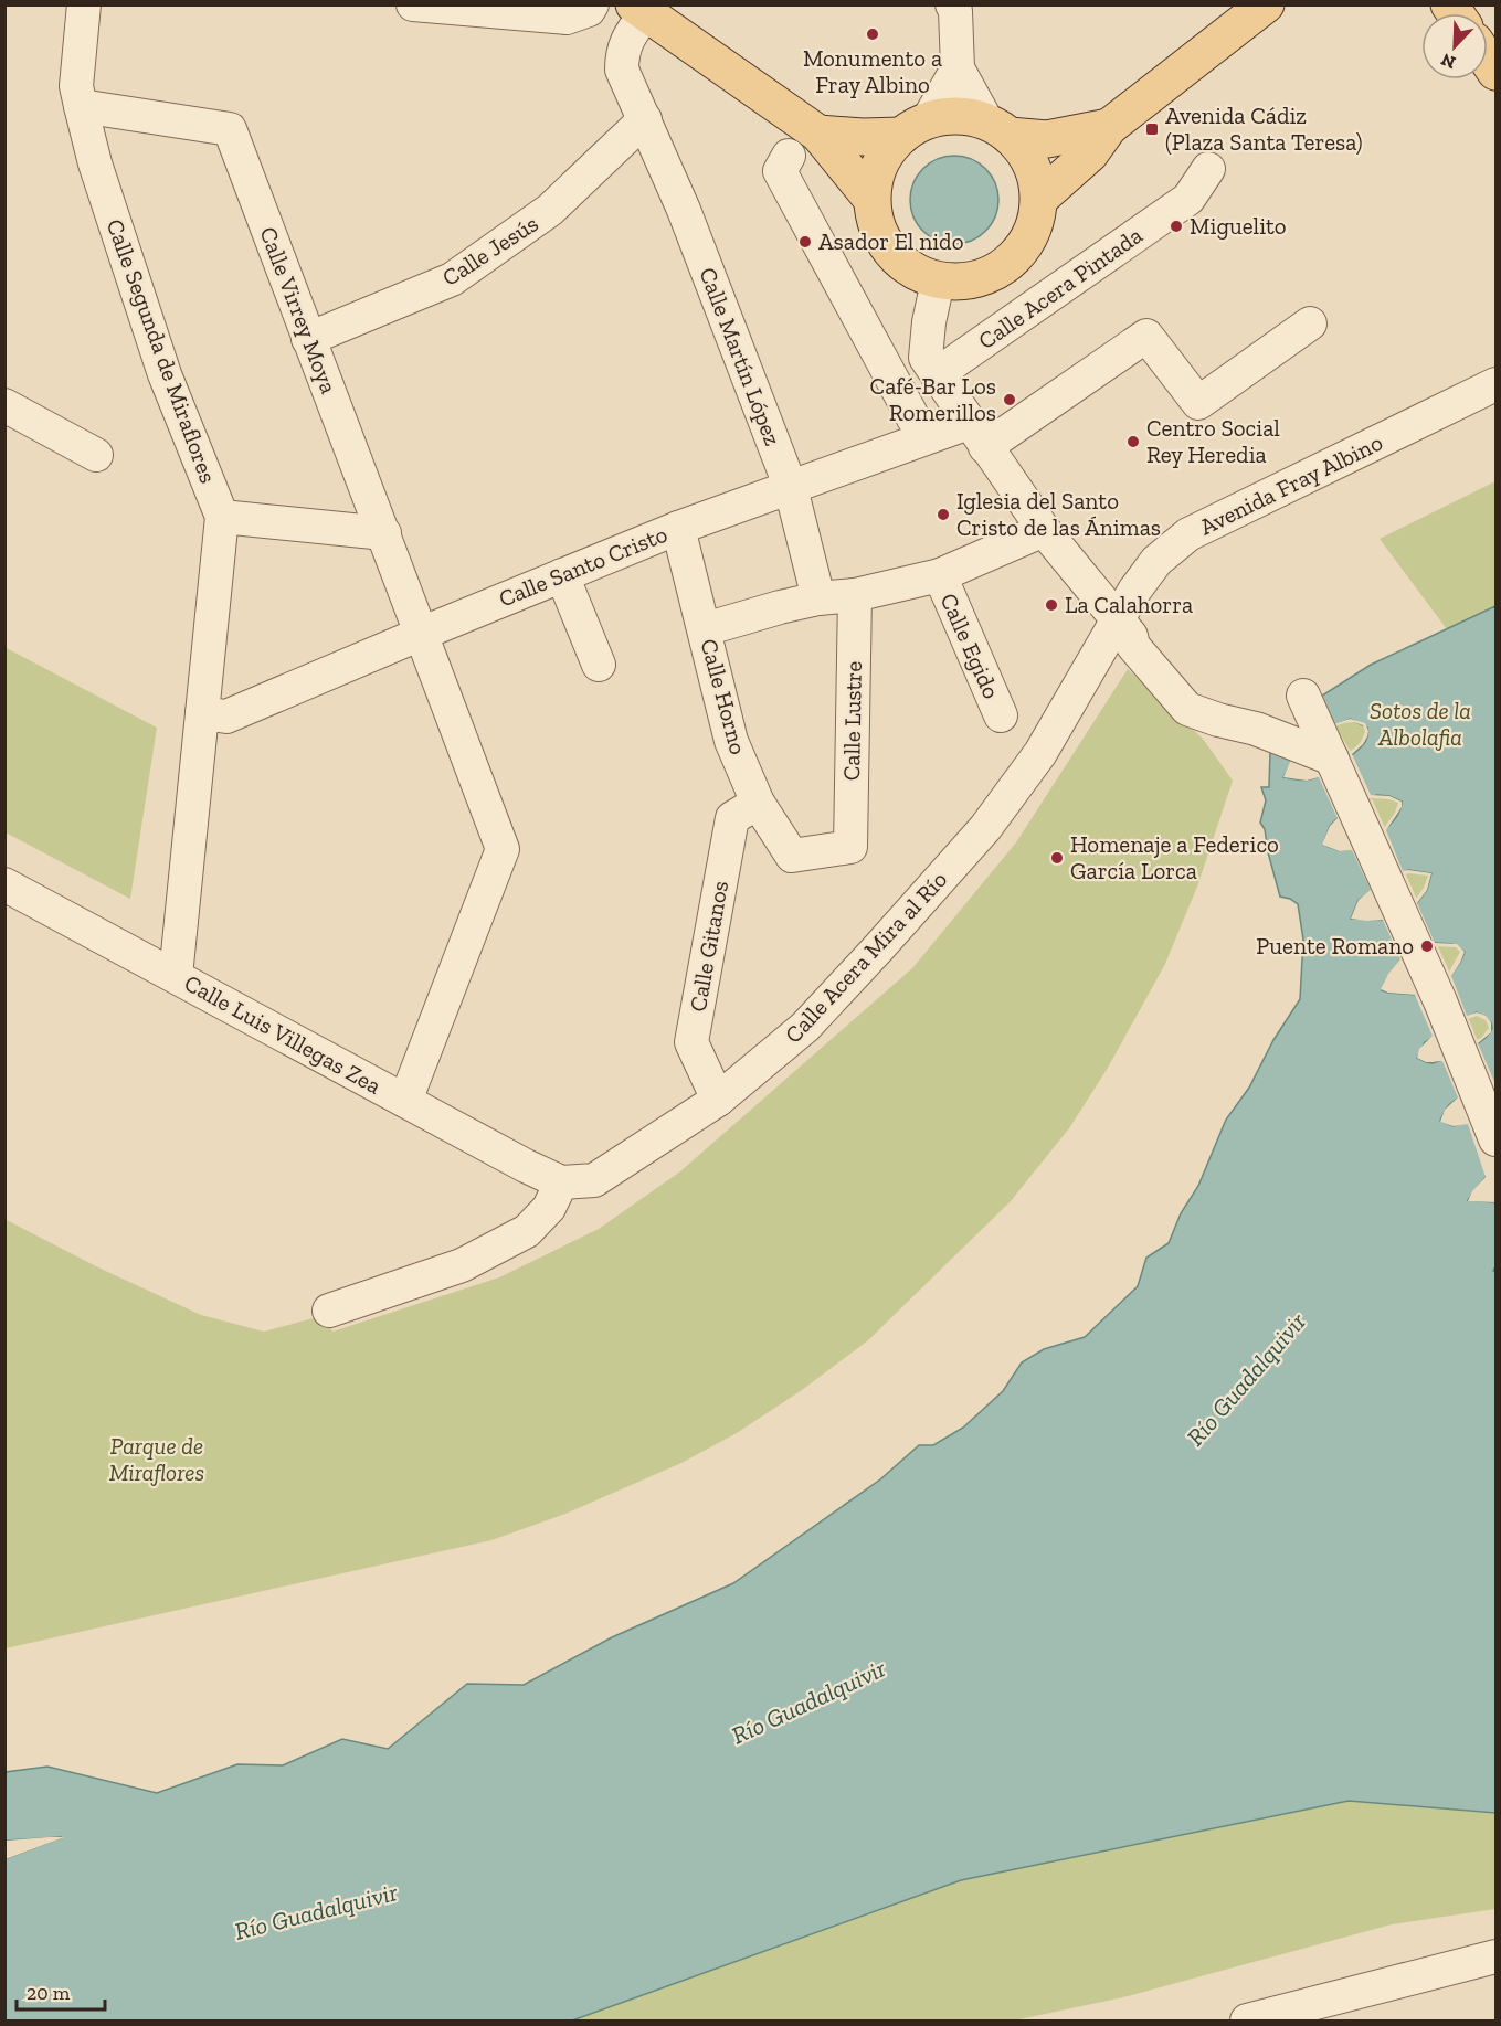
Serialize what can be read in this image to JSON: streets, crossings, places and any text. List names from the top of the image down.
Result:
{
  "streets": {
    "street": [
      "Calle Jesús",
      "Calle Acera Pintada",
      "Calle Virrey Moya",
      "Calle Segunda de Miraflores",
      "Calle Martín López",
      "Avenida Fray Albino",
      "Calle Santo Cristo",
      "Calle Egido",
      "Calle Horno",
      "Calle Lustre",
      "Calle Gitanos",
      "Calle Acera Mira al Río",
      "Calle Luis Villegas Zea"
    ]
  },
  "crossings": [
    ["Calle Jesús", "Calle Virrey Moya"],
    ["Calle Jesús", "Calle Martín López"],
    ["Calle Virrey Moya", "Calle Segunda de Miraflores"],
    ["Calle Virrey Moya", "Calle Santo Cristo"],
    ["Calle Virrey Moya", "Calle Luis Villegas Zea"],
    ["Calle Segunda de Miraflores", "Calle Santo Cristo"],
    ["Calle Segunda de Miraflores", "Calle Luis Villegas Zea"],
    ["Calle Martín López", "Calle Santo Cristo"],
    ["Avenida Fray Albino", "Calle Acera Mira al Río"],
    ["Calle Santo Cristo", "Calle Horno"],
    ["Calle Horno", "Calle Lustre"],
    ["Calle Horno", "Calle Gitanos"],
    ["Calle Gitanos", "Calle Acera Mira al Río"],
    ["Calle Acera Mira al Río", "Calle Luis Villegas Zea"]
  ],
  "water": ["Río Guadalquivir"],
  "parks": ["Sotos de la Albolafia", "Parque de Miraflores"],
  "places": {
    "other": [
      "Monumento a Fray Albino",
      "Miguelito",
      "Asador El nido",
      "Café-Bar Los Romerillos",
      "Centro Social Rey Heredia",
      "Iglesia del Santo Cristo de las Ánimas",
      "La Calahorra",
      "Homenaje a Federico García Lorca",
      "Puente Romano"
    ],
    "transit": ["Avenida Cádiz (Plaza Santa Teresa)"]
  },
  "scale_bar": "20 m",
  "north": "bottom left"
}
